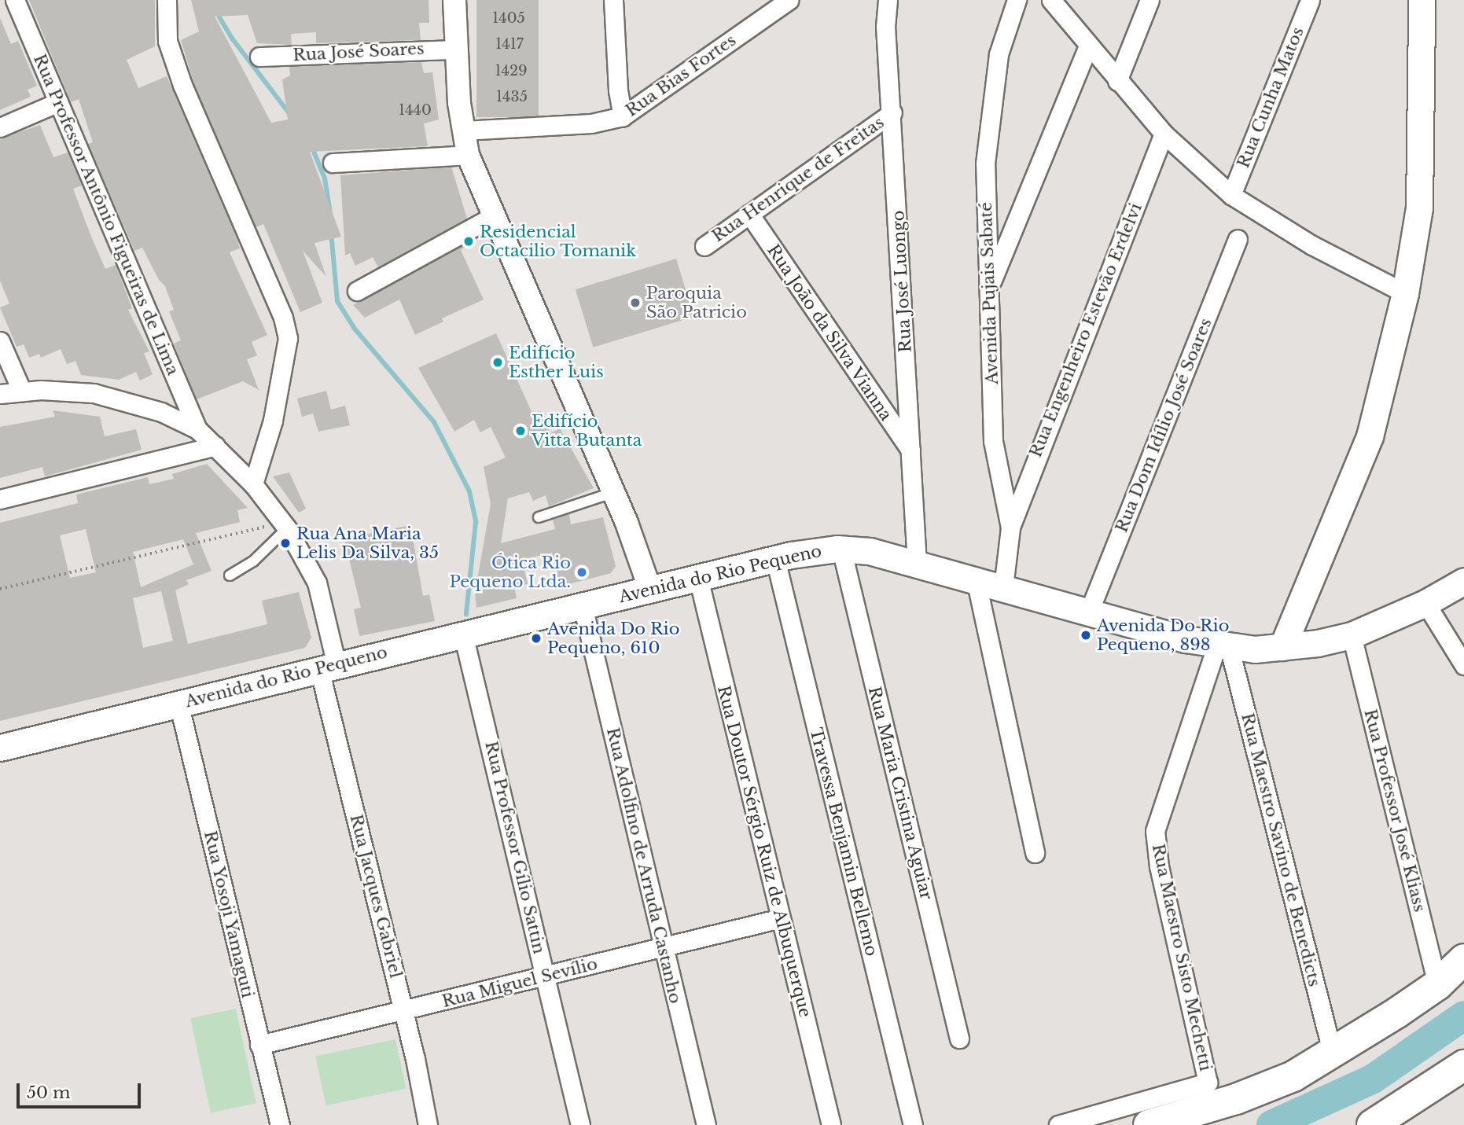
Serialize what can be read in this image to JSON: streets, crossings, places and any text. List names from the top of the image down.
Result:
{
  "streets": {
    "main road": ["Avenida do Rio Pequeno"],
    "street": [
      "Rua José Soares",
      "Rua Bias Fortes",
      "Rua Cunha Matos",
      "Rua Henrique de Freitas",
      "Rua Professor Antônio Figueiras de Lima",
      "Rua José Luongo",
      "Avenida Pujais Sabaté",
      "Rua Engenheiro Estevão Erdelvi",
      "Rua João da Silva Vianna",
      "Rua Dom Idílio José Soares",
      "Rua Maria Cristina Aguiar",
      "Rua Professor José Kliass",
      "Travessa Benjamin Bellemo",
      "Rua Professor Gílio Sattin",
      "Rua Maestro Savino de Benedicts",
      "Rua Doutor Sérgio Ruiz de Albuquerque",
      "Rua Adolfino de Arruda Castanho",
      "Rua Jacques Gabriel",
      "Rua Yosoji Yamaguti",
      "Rua Maestro Sisto Mechetti",
      "Rua Miguel Sevílio"
    ]
  },
  "crossings": [
    ["Rua Henrique de Freitas", "Rua José Luongo"],
    ["Rua Henrique de Freitas", "Rua João da Silva Vianna"],
    ["Rua Professor Antônio Figueiras de Lima", "Rua Jacques Gabriel"],
    ["Rua José Luongo", "Rua João da Silva Vianna"],
    ["Rua José Luongo", "Avenida do Rio Pequeno"],
    ["Avenida Pujais Sabaté", "Rua Engenheiro Estevão Erdelvi"],
    ["Avenida Pujais Sabaté", "Avenida do Rio Pequeno"],
    ["Rua Dom Idílio José Soares", "Avenida do Rio Pequeno"],
    ["Avenida do Rio Pequeno", "Rua Maria Cristina Aguiar"],
    ["Avenida do Rio Pequeno", "Rua Professor José Kliass"],
    ["Avenida do Rio Pequeno", "Travessa Benjamin Bellemo"],
    ["Avenida do Rio Pequeno", "Rua Professor Gílio Sattin"],
    ["Avenida do Rio Pequeno", "Rua Maestro Savino de Benedicts"],
    ["Avenida do Rio Pequeno", "Rua Doutor Sérgio Ruiz de Albuquerque"],
    ["Avenida do Rio Pequeno", "Rua Adolfino de Arruda Castanho"],
    ["Avenida do Rio Pequeno", "Rua Jacques Gabriel"],
    ["Avenida do Rio Pequeno", "Rua Yosoji Yamaguti"],
    ["Avenida do Rio Pequeno", "Rua Maestro Sisto Mechetti"],
    ["Rua Professor Gílio Sattin", "Rua Miguel Sevílio"],
    ["Rua Maestro Savino de Benedicts", "Rua Maestro Sisto Mechetti"],
    ["Rua Doutor Sérgio Ruiz de Albuquerque", "Rua Miguel Sevílio"],
    ["Rua Adolfino de Arruda Castanho", "Rua Miguel Sevílio"],
    ["Rua Jacques Gabriel", "Rua Miguel Sevílio"],
    ["Rua Yosoji Yamaguti", "Rua Miguel Sevílio"]
  ],
  "places": [
    "Residencial Octacilio Tomanik",
    "Paroquia São Patricio",
    "Edifício Esther Luis",
    "Edifício Vitta Butanta",
    "Rua Ana Maria Lelis Da Silva, 35",
    "Ótica Rio Pequeno Ltda.",
    "Avenida Do Rio Pequeno, 898",
    "Avenida Do Rio Pequeno, 610"
  ],
  "house_numbers": [
    "1405",
    "1417",
    "1429",
    "1435",
    "1440"
  ],
  "scale_bar": "50 m"
}
